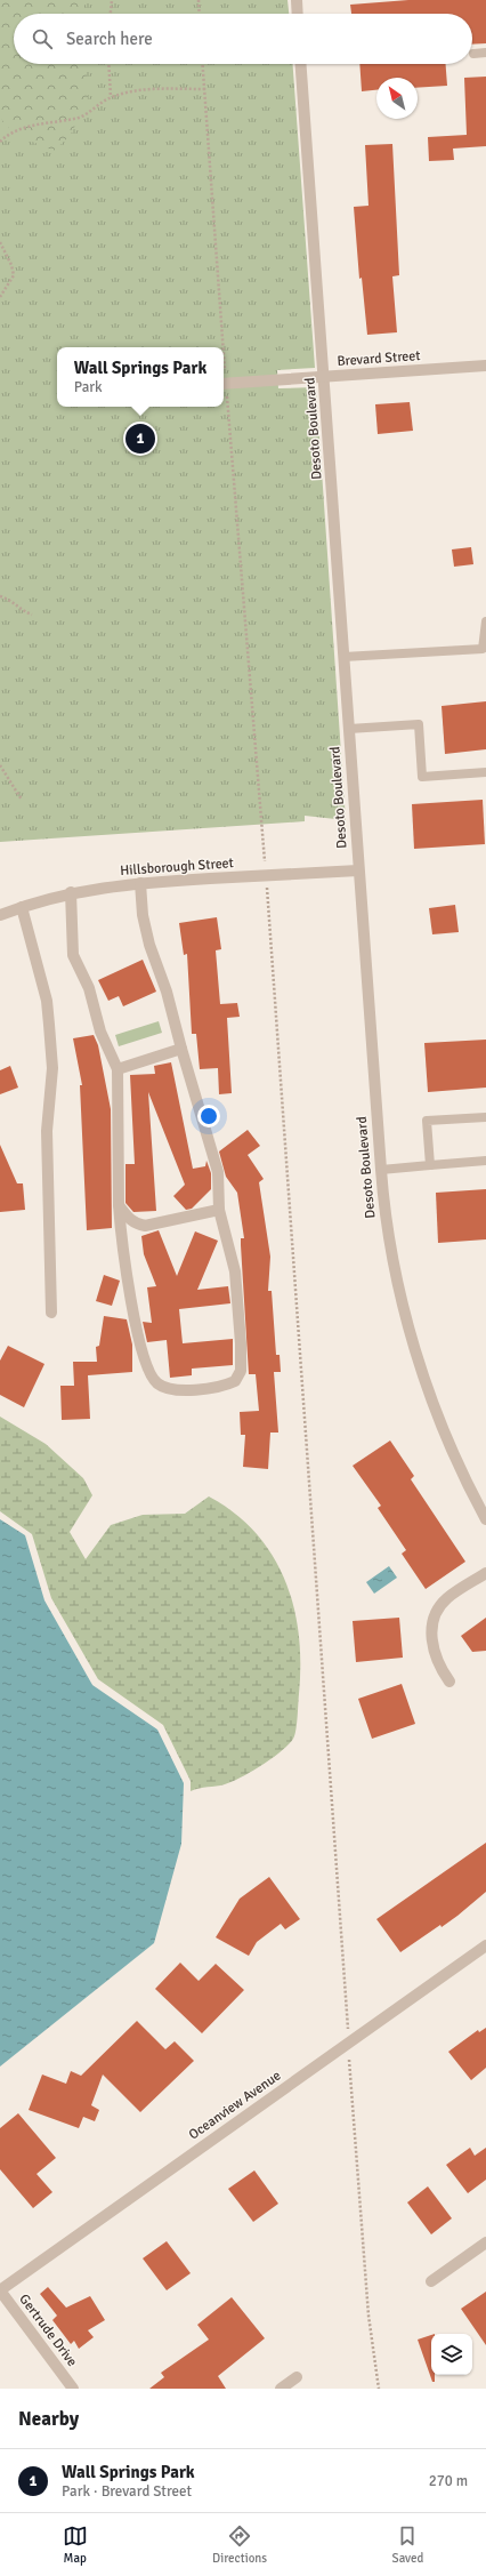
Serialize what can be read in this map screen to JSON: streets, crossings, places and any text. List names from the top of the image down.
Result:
{
  "streets": {
    "street": [
      "Brevard Street",
      "Desoto Boulevard",
      "Hillsborough Street",
      "Oceanview Avenue",
      "Gertrude Drive"
    ]
  },
  "crossings": [
    ["Brevard Street", "Desoto Boulevard"],
    ["Desoto Boulevard", "Hillsborough Street"],
    ["Oceanview Avenue", "Gertrude Drive"]
  ],
  "north": "top left",
  "page": {
    "search": "Search here",
    "popup": ["Wall Springs Park", "Park"],
    "pins": "1",
    "heading": "Nearby",
    "list": [
      {
        "mark": "1",
        "name": "Wall Springs Park",
        "note": "Park · Brevard Street",
        "value": "270 m"
      }
    ],
    "nav": ["Map", "Directions", "Saved"]
  }
}
